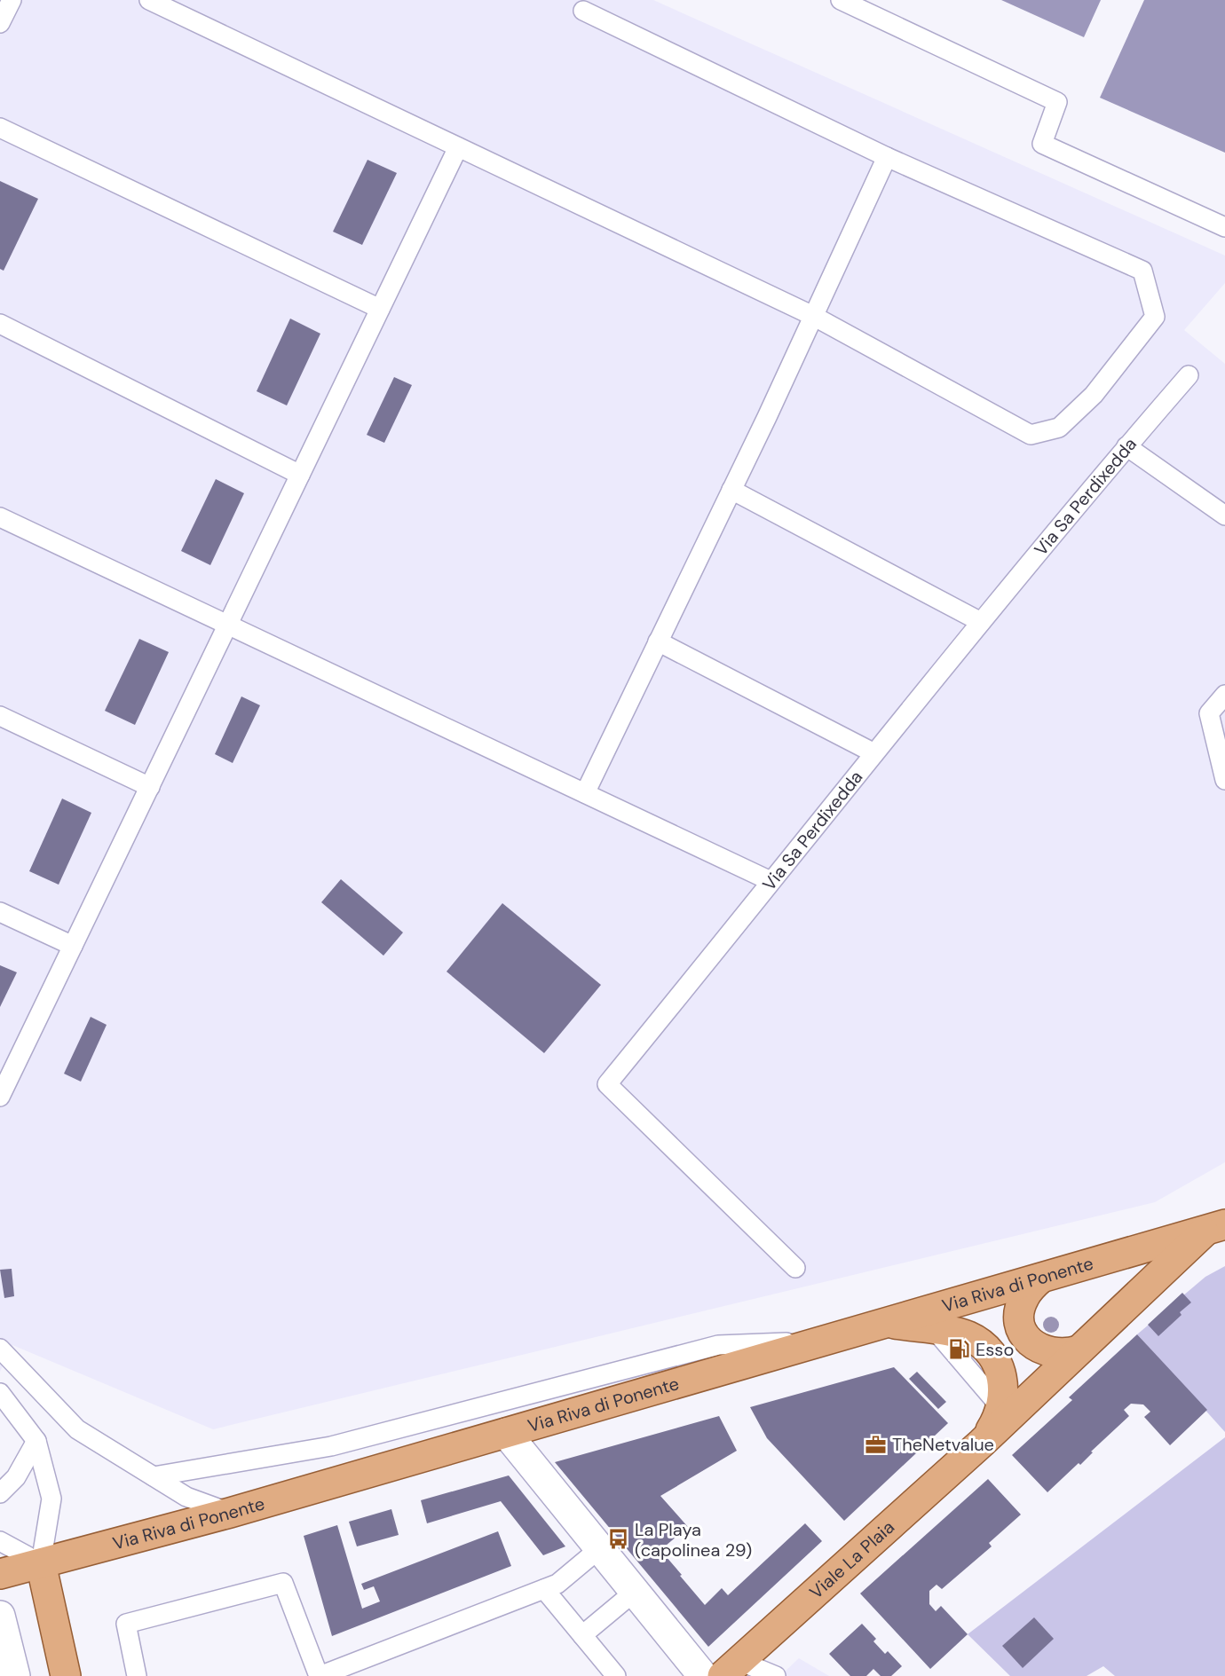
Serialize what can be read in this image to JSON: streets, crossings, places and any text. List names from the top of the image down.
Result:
{
  "streets": {
    "main road": ["Via Riva di Ponente", "Viale La Plaia"],
    "lane": ["Via Sa Perdixedda"]
  },
  "crossings": [
    ["Via Riva di Ponente", "Viale La Plaia"]
  ],
  "places": {
    "fuel station": ["Esso"],
    "office": ["TheNetvalue"],
    "bus stop": ["La Playa (capolinea 29)"]
  }
}
